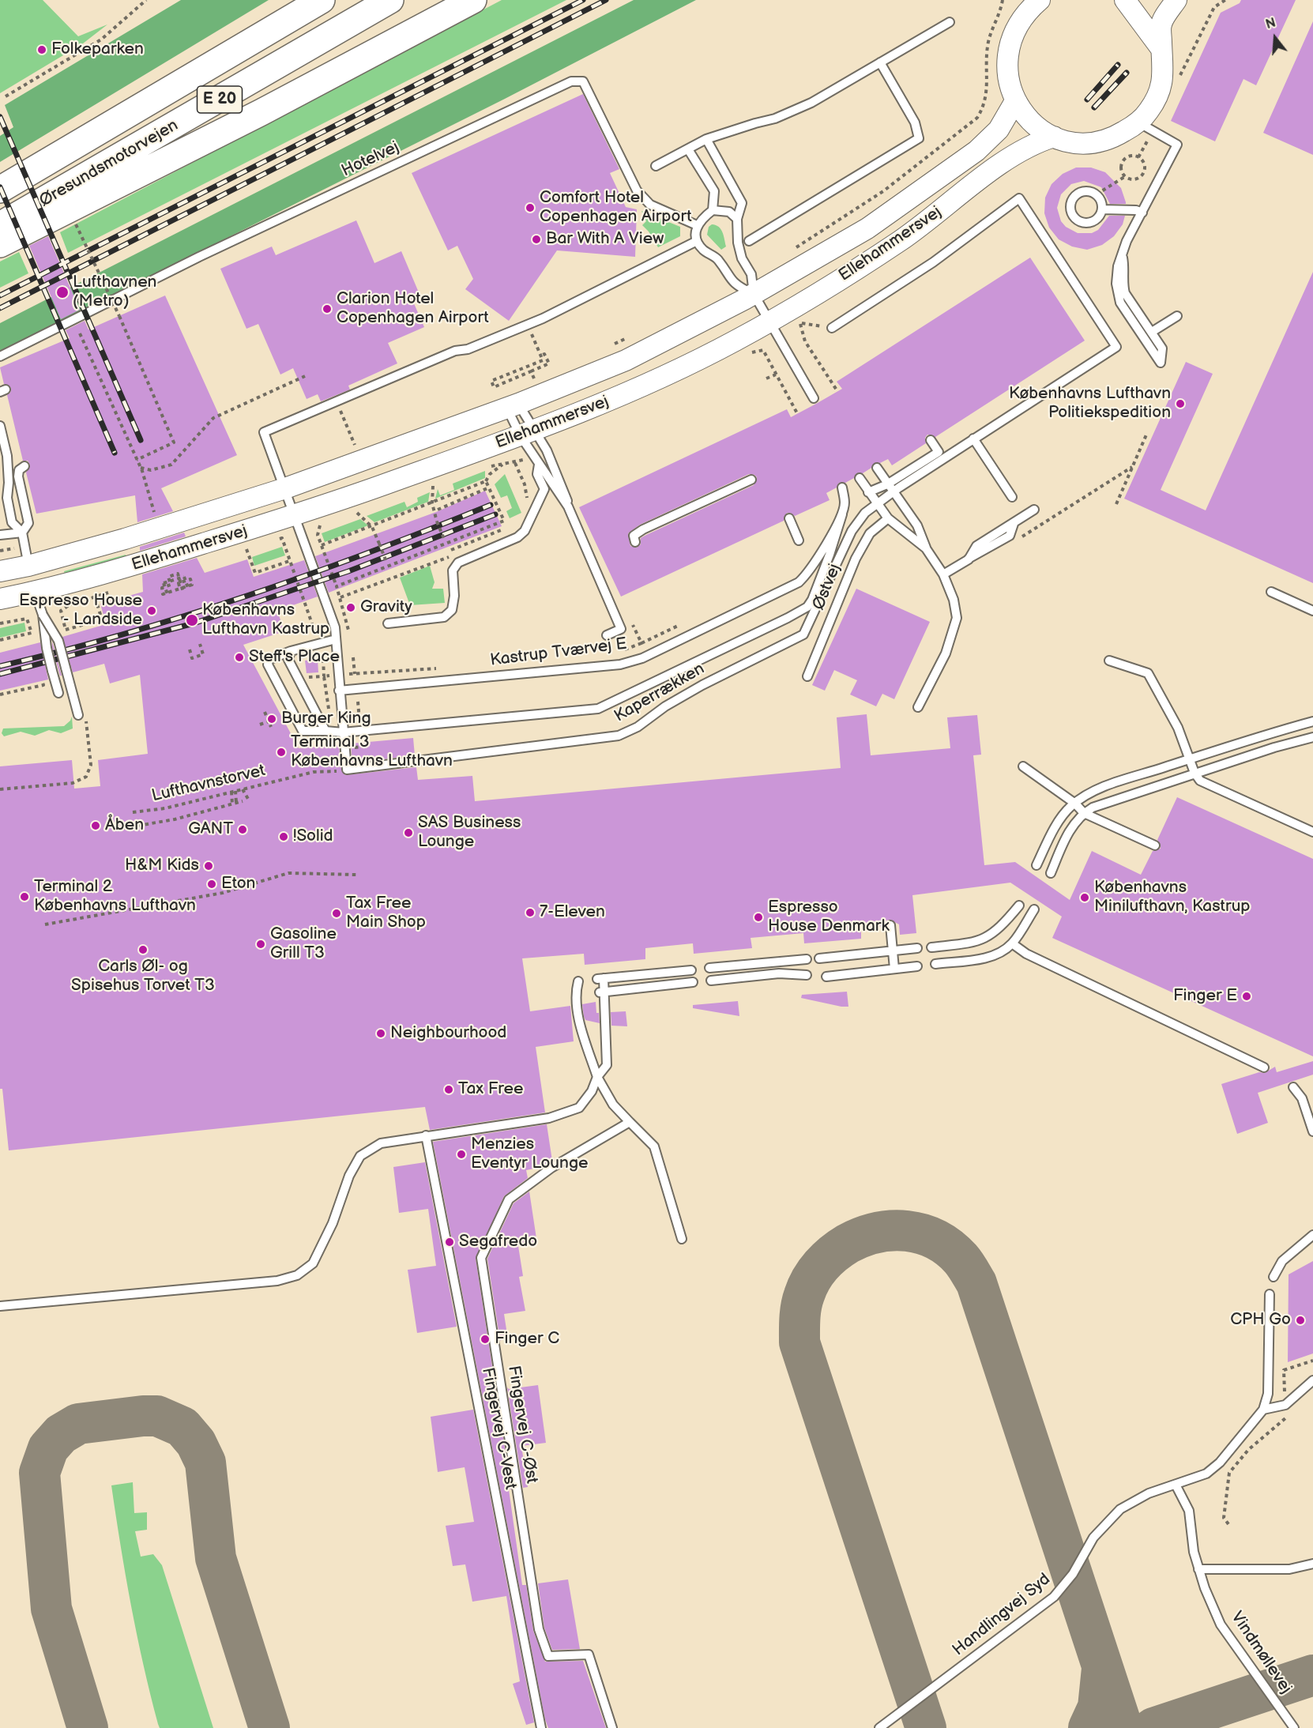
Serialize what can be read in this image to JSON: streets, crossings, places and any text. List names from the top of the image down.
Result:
{
  "streets": {
    "highway": ["E 20", "Øresundsmotorvejen"],
    "street": ["Ellehammersvej"],
    "lane": [
      "Hotelvej",
      "Østvej",
      "Kastrup Tværvej E",
      "Kaperrækken",
      "Fingervej C-Øst",
      "Fingervej C-Vest",
      "Handlingvej Syd",
      "Vindmøllevej"
    ],
    "path": ["Lufthavnstorvet"]
  },
  "crossings": [
    ["Kastrup Tværvej E", "Kaperrækken"],
    ["Kaperrækken", "Lufthavnstorvet"],
    ["Handlingvej Syd", "Vindmøllevej"]
  ],
  "places": [
    "Folkeparken",
    "Comfort Hotel Copenhagen Airport",
    "Bar With A View",
    "Lufthavnen (Metro)",
    "Clarion Hotel Copenhagen Airport",
    "Københavns Lufthavn Politiekspedition",
    "Gravity",
    "Espresso House - Landside",
    "Københavns Lufthavn Kastrup",
    "Steff's Place",
    "Burger King",
    "Terminal 3 Københavns Lufthavn",
    "Åben",
    "GANT",
    "SAS Business Lounge",
    "!Solid",
    "H&M Kids",
    "Eton",
    "Terminal 2 Københavns Lufthavn",
    "Københavns Minilufthavn, Kastrup",
    "7-Eleven",
    "Tax Free Main Shop",
    "Espresso House Denmark",
    "Gasoline Grill T3",
    "Carls Øl- og Spisehus Torvet T3",
    "Finger E",
    "Neighbourhood",
    "Tax Free",
    "Menzies Eventyr Lounge",
    "Segafredo",
    "CPH Go",
    "Finger C"
  ],
  "north": "top"
}
